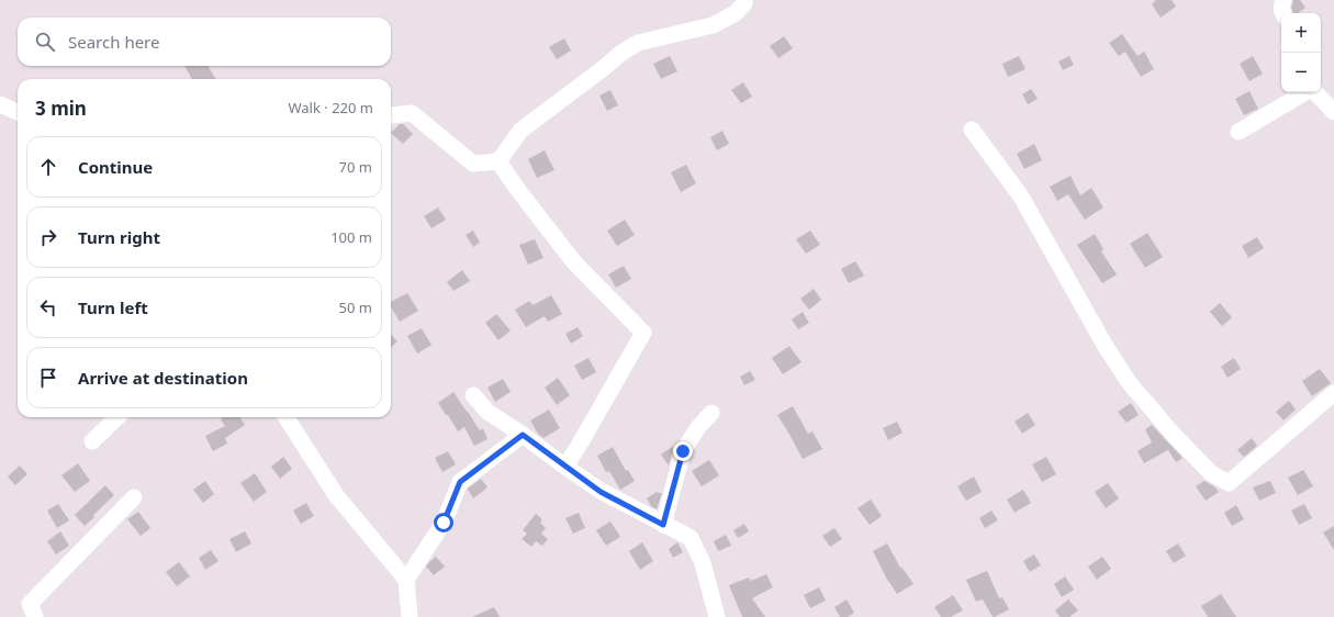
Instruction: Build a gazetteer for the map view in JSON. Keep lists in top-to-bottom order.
{
  "page": {
    "map_buttons": ["+", "−"],
    "search": "Search here",
    "heading": ["3 min", "Walk · 220 m"],
    "list": [
      ["Continue", "70 m"],
      ["Turn right", "100 m"],
      ["Turn left", "50 m"],
      "Arrive at destination"
    ]
  }
}
